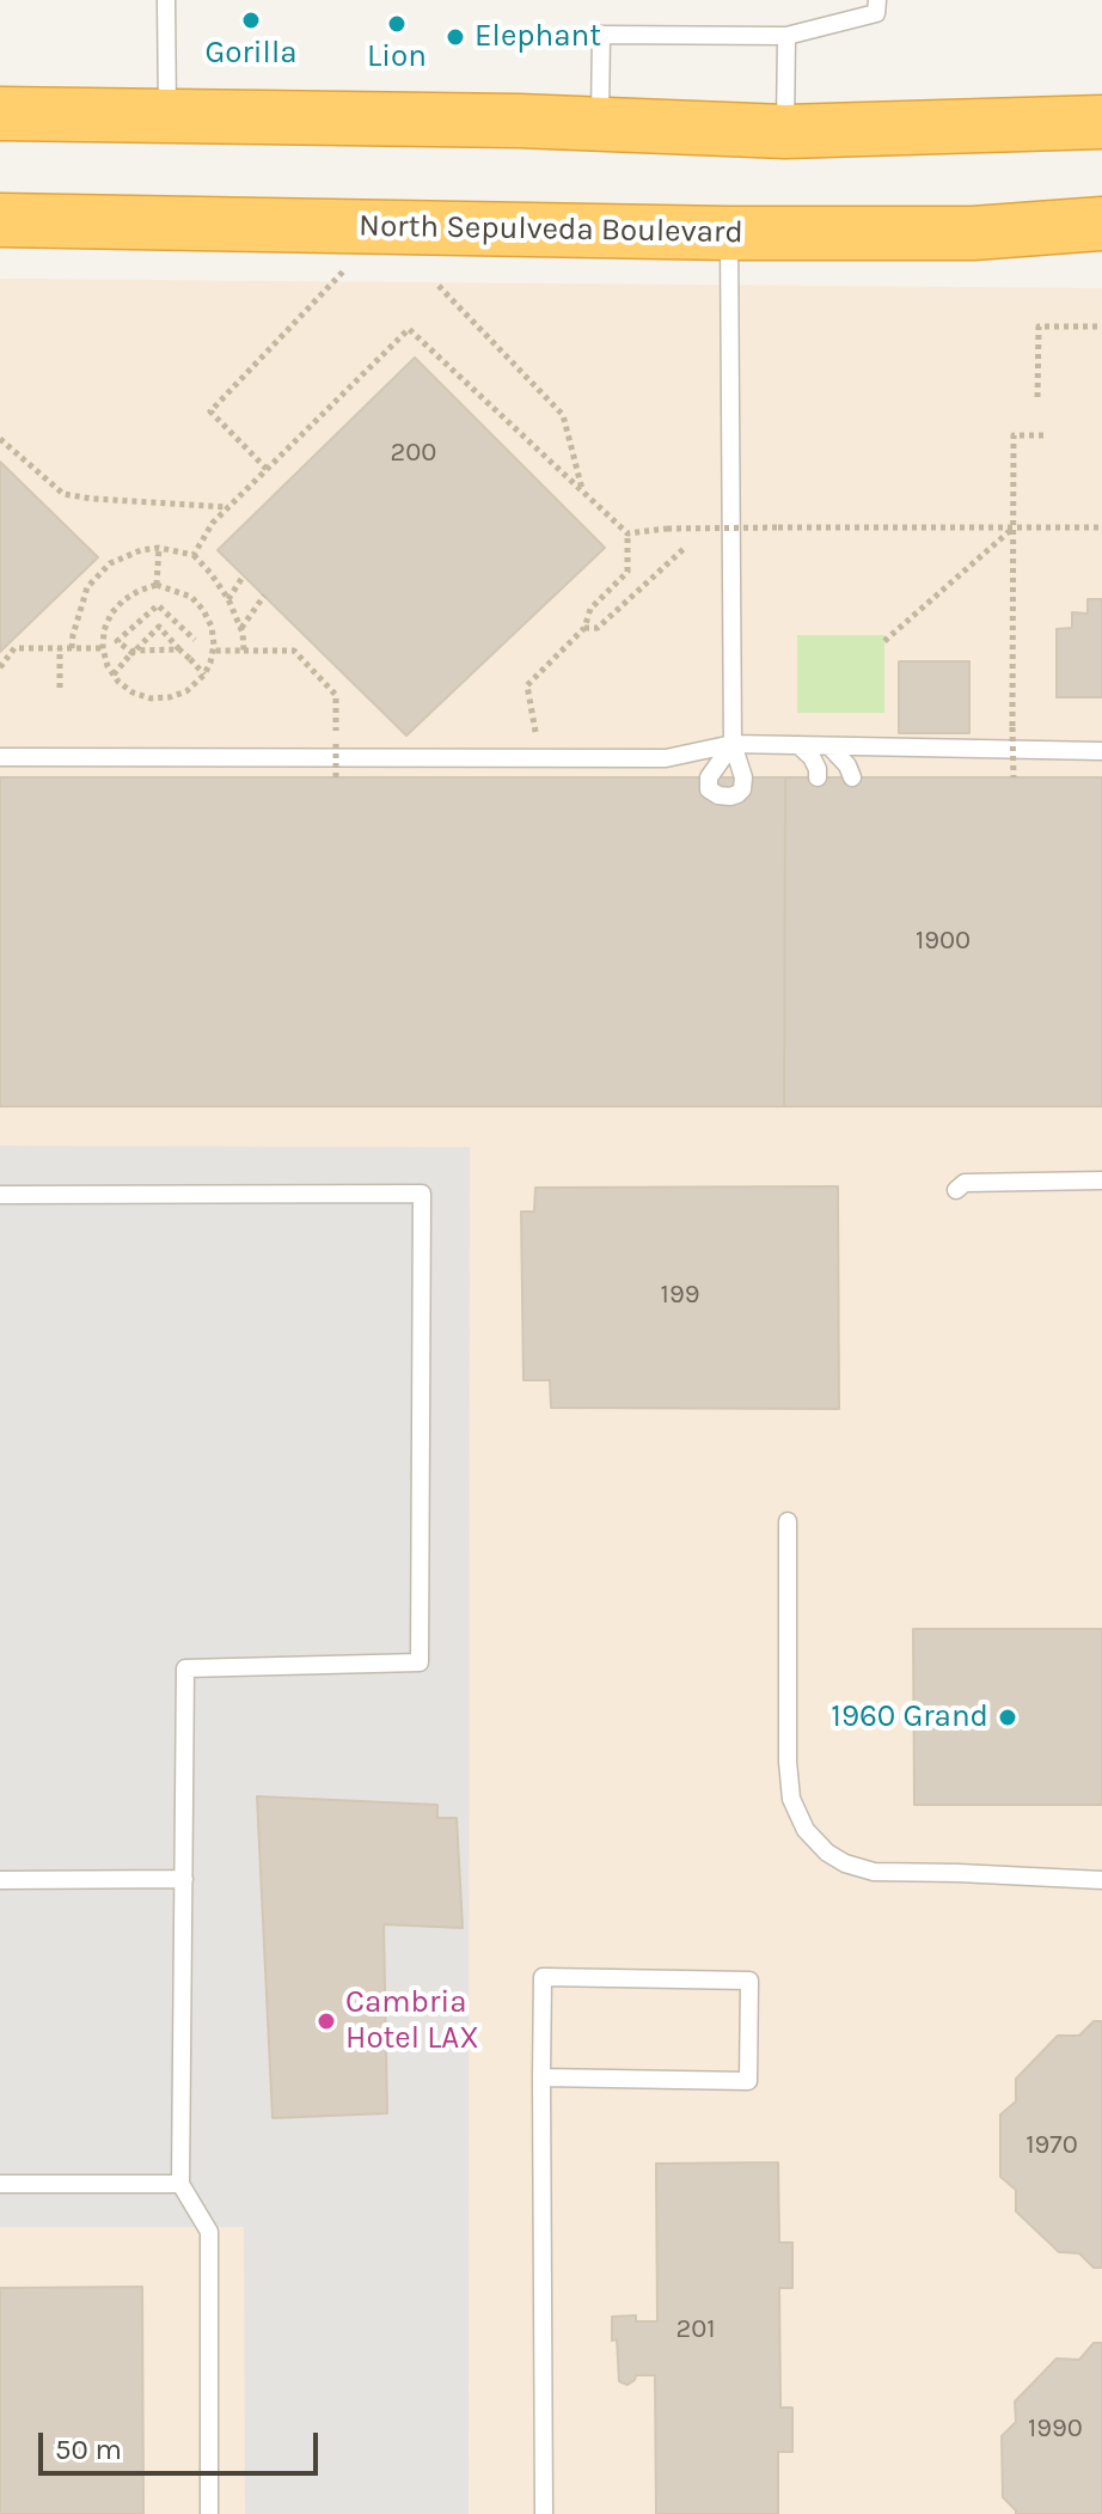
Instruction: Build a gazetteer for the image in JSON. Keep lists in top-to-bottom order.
{
  "streets": {
    "highway": ["North Sepulveda Boulevard"]
  },
  "places": [
    "Gorilla",
    "Lion",
    "Elephant",
    "1960 Grand",
    "Cambria Hotel LAX"
  ],
  "house_numbers": [
    "200",
    "1900",
    "199",
    "1970",
    "201",
    "1990"
  ],
  "scale_bar": "50 m"
}
